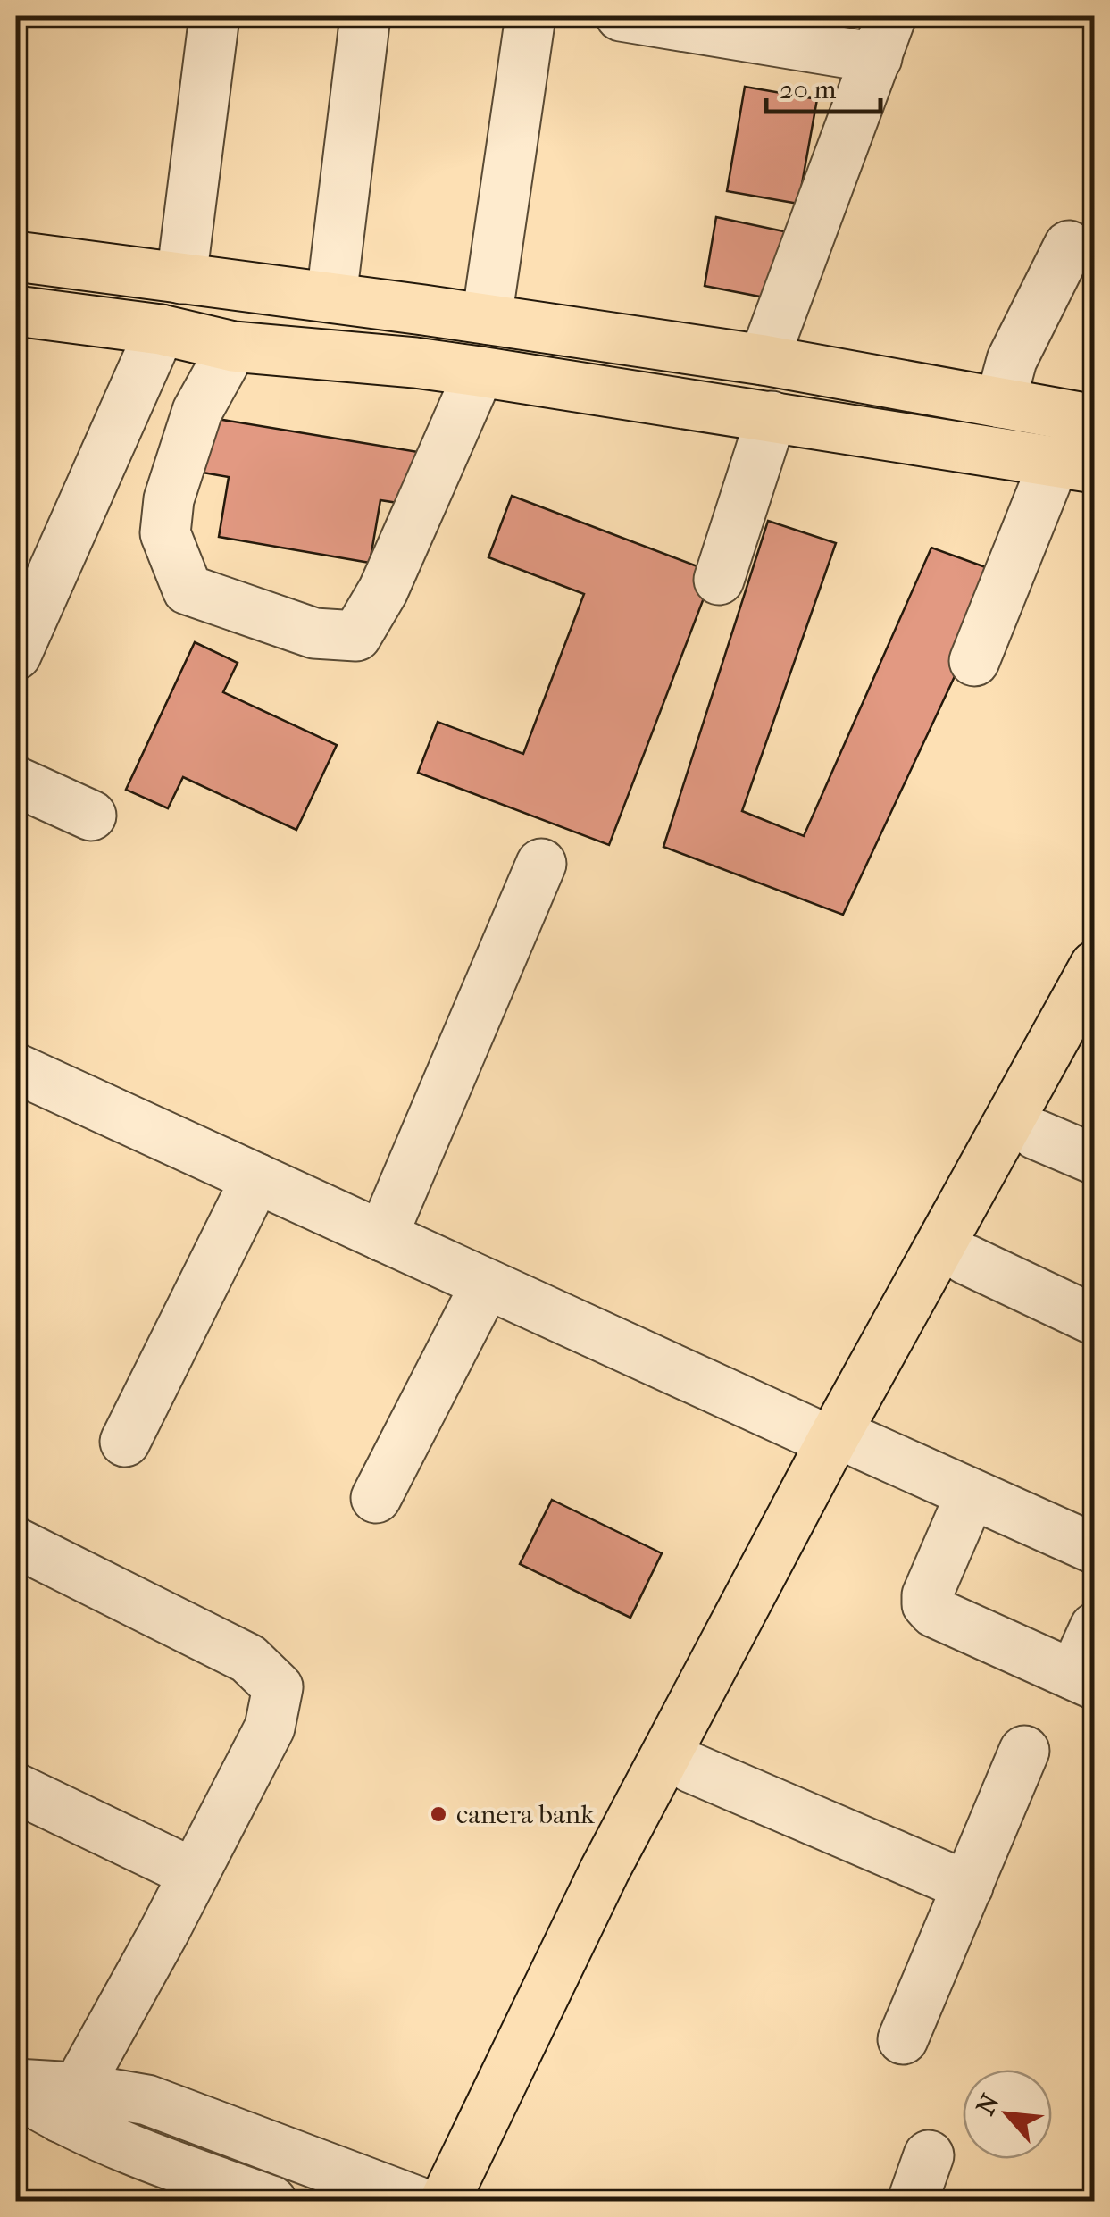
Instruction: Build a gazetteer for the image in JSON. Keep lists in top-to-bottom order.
{
  "places": ["canera bank"],
  "scale_bar": "20 m",
  "north": "top left"
}
